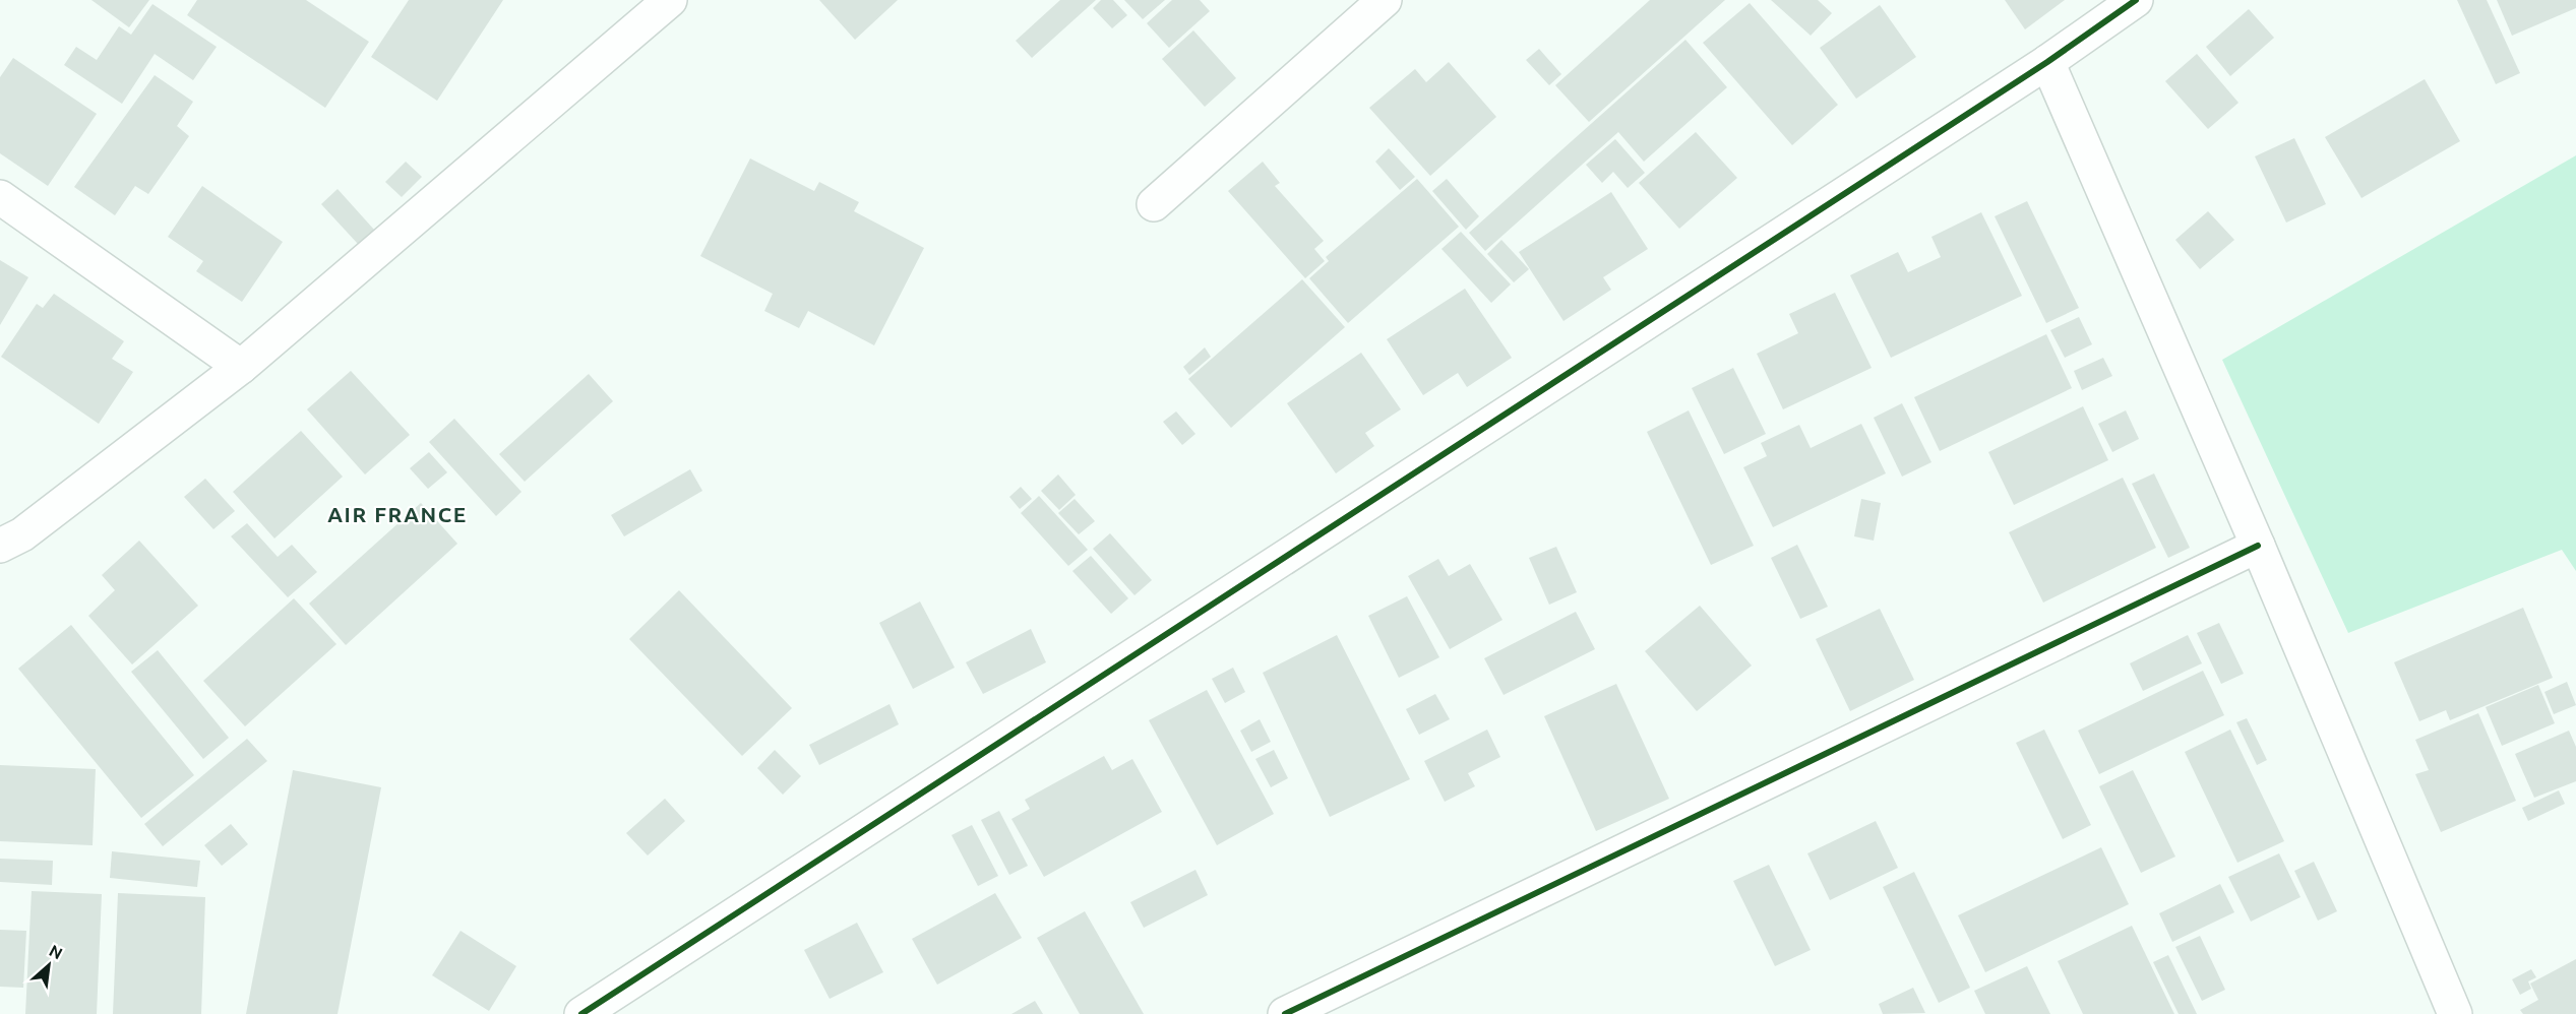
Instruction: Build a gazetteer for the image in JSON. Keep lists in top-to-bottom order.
{
  "districts": ["AIR FRANCE"],
  "north": "top right"
}
